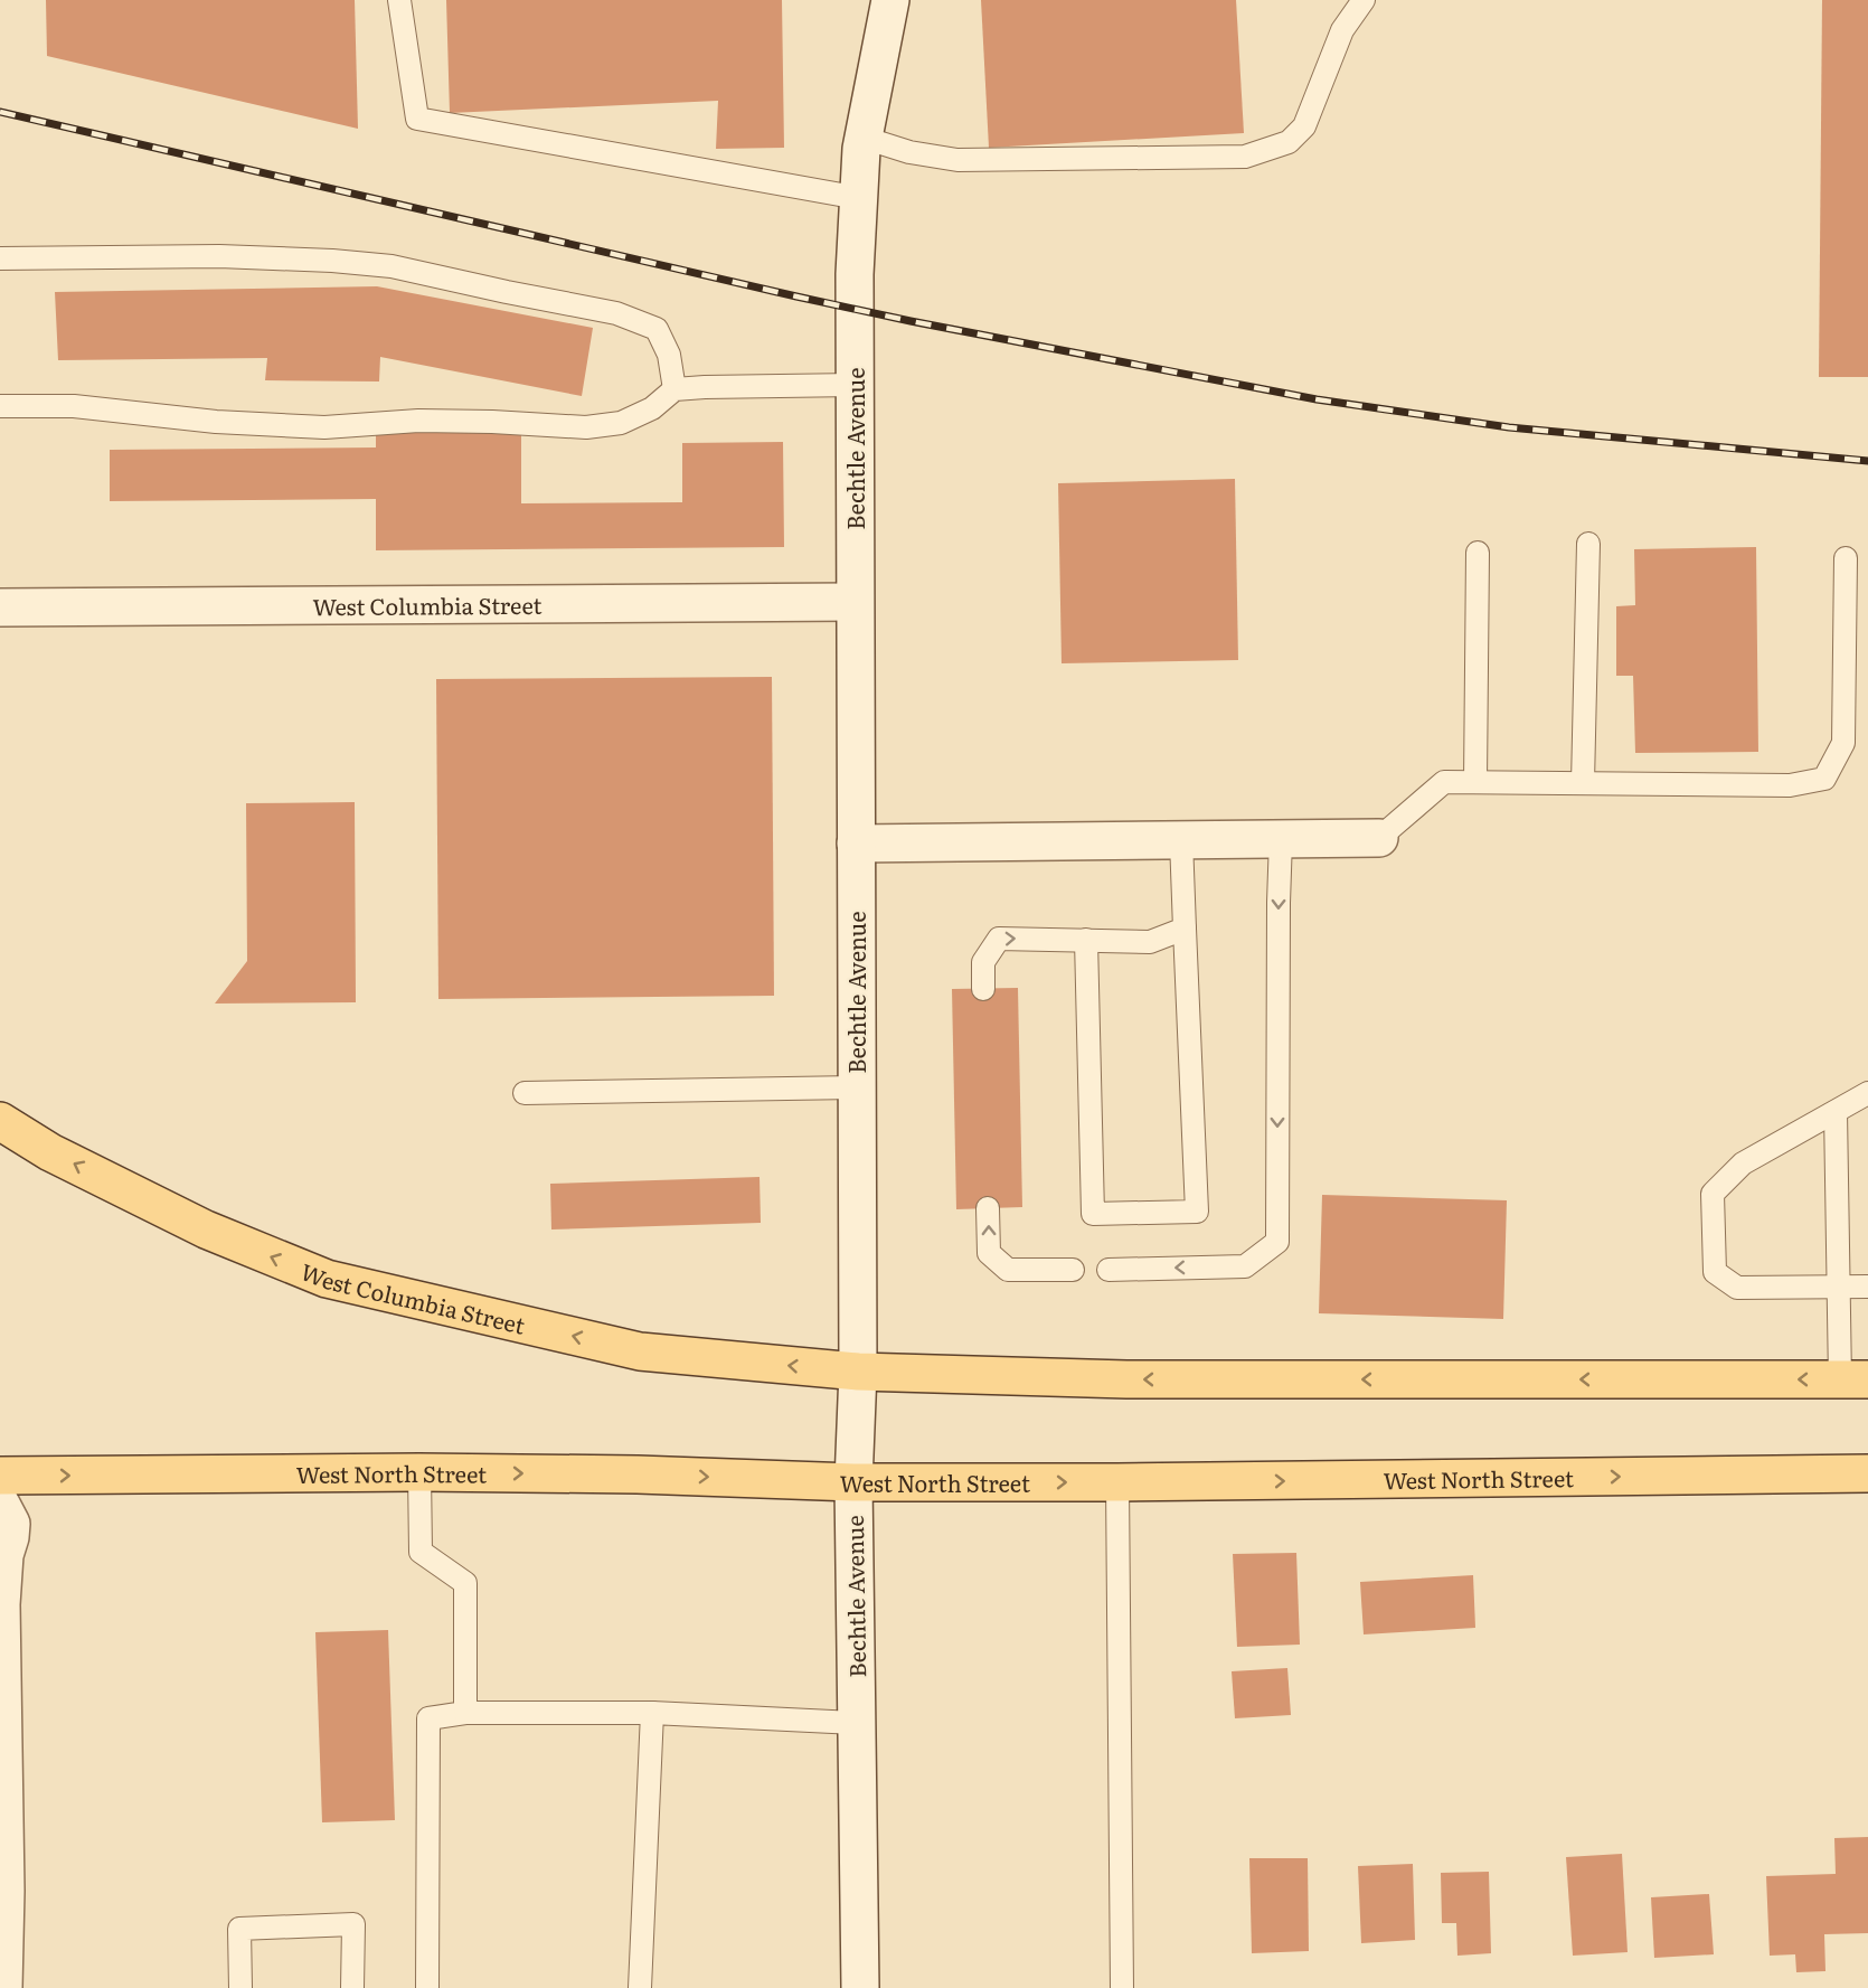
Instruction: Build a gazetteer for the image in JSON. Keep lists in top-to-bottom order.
{
  "streets": {
    "main road": ["Bechtle Avenue", "West Columbia Street", "West North Street"]
  },
  "crossings": [
    ["Bechtle Avenue", "West Columbia Street"],
    ["Bechtle Avenue", "West North Street"]
  ],
  "one_way": ["West Columbia Street"]
}
